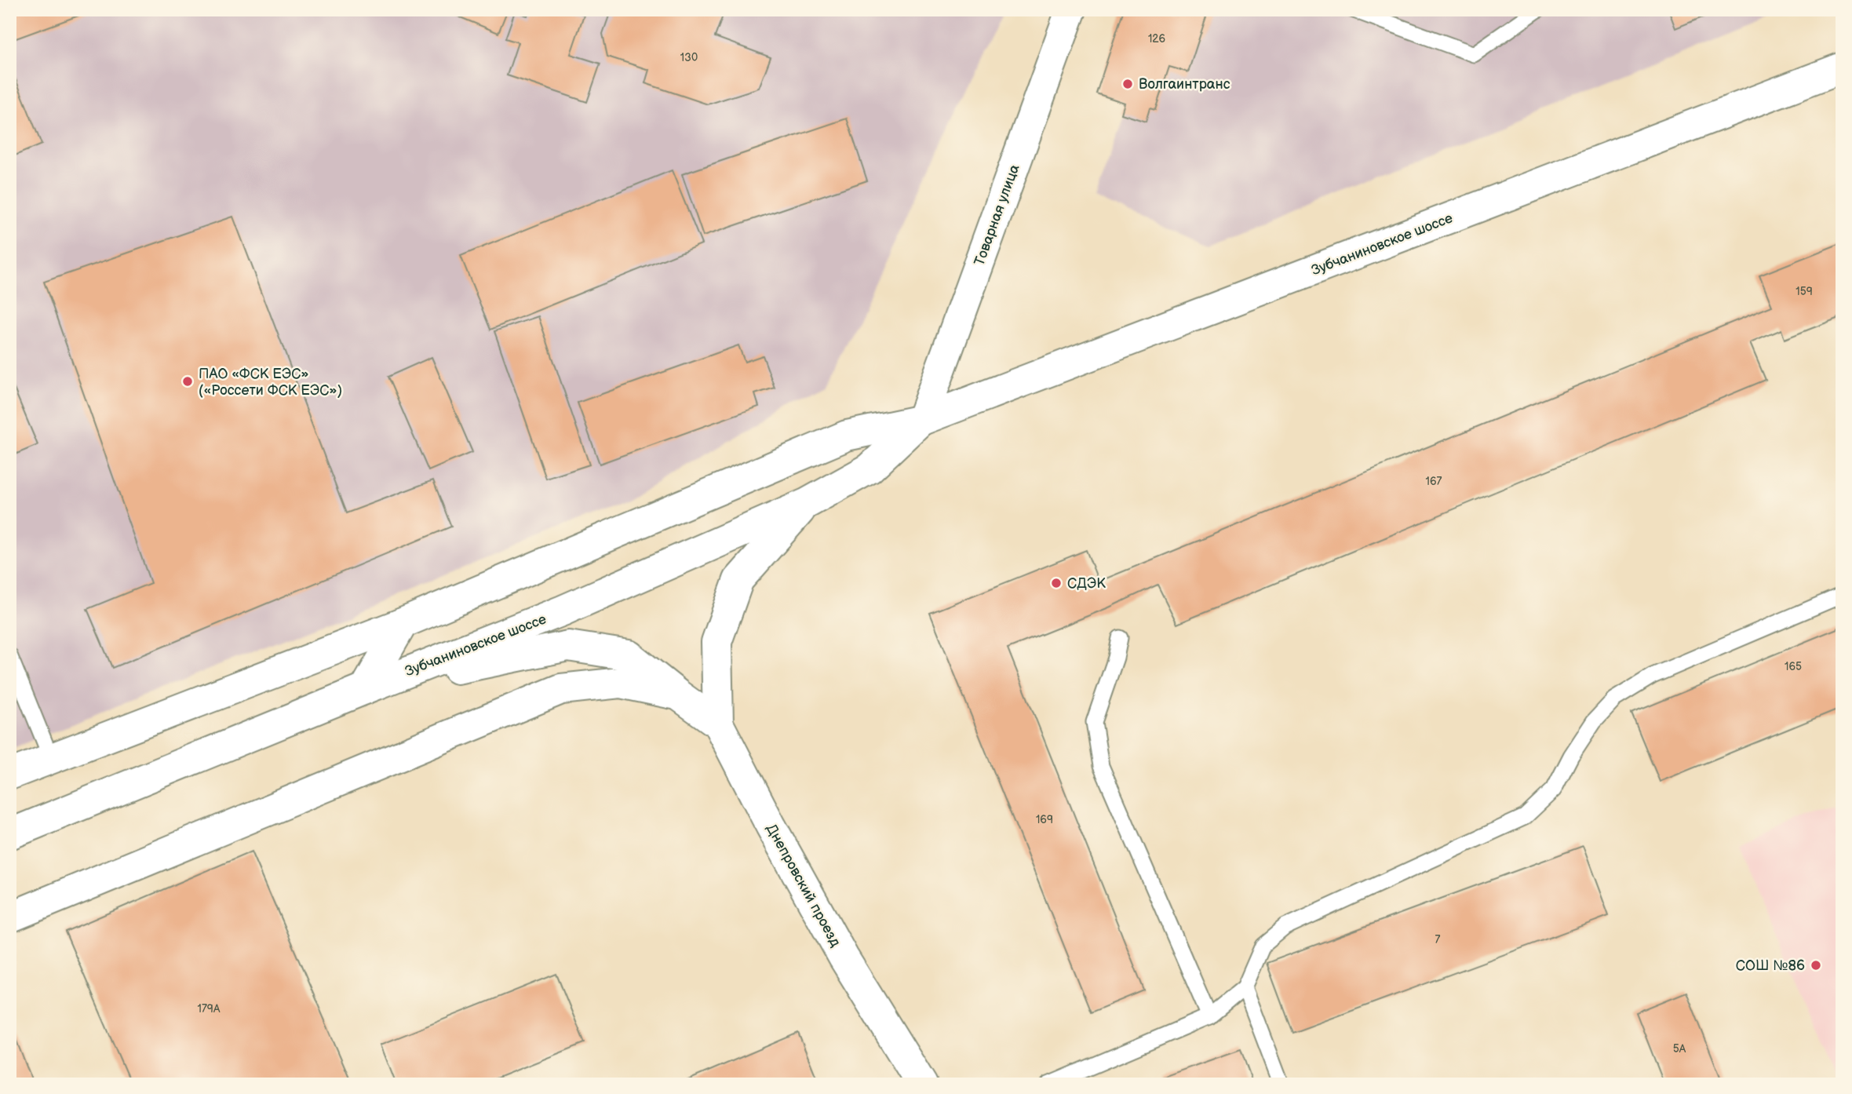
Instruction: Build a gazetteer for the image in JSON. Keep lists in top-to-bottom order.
{
  "streets": {
    "main road": ["Товарная улица", "Зубчаниновское шоссе", "Днепровский проезд"]
  },
  "crossings": [
    ["Товарная улица", "Зубчаниновское шоссе"],
    ["Зубчаниновское шоссе", "Днепровский проезд"]
  ],
  "places": [
    "Волгаинтранс",
    "ПАО «ФСК ЕЭС» («Россети ФСК ЕЭС»)",
    "СДЭК",
    "СОШ №86"
  ],
  "house_numbers": [
    "126",
    "130",
    "159",
    "167",
    "165",
    "169",
    "7",
    "179А",
    "5А"
  ]
}
